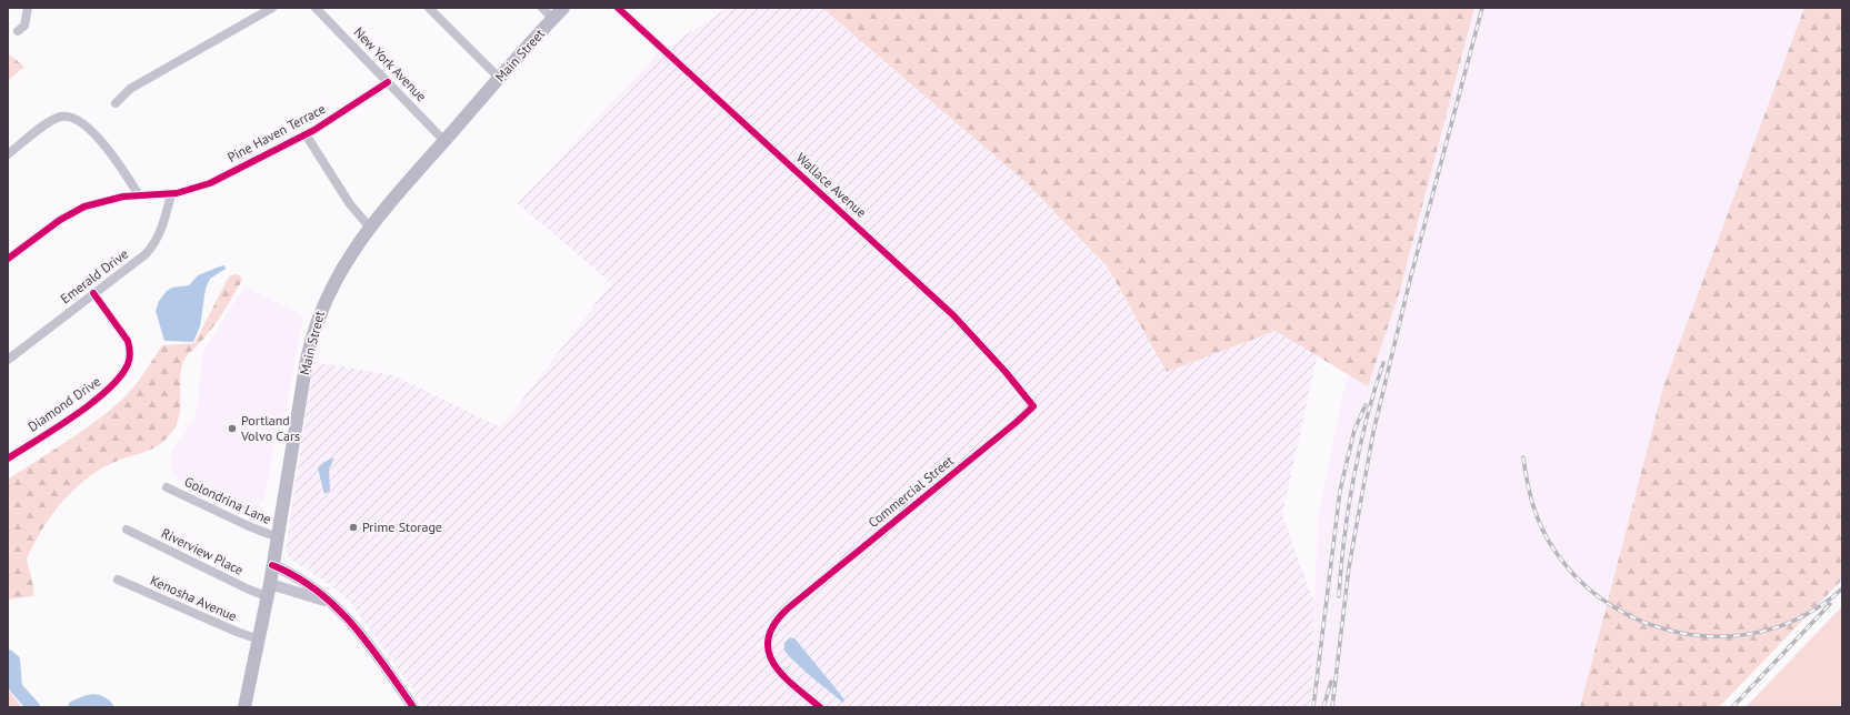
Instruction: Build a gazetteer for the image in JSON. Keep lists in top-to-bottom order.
{
  "streets": {
    "main road": ["Main Street"],
    "street": [
      "New York Avenue",
      "Pine Haven Terrace",
      "Wallace Avenue",
      "Emerald Drive",
      "Diamond Drive",
      "Commercial Street",
      "Golondrina Lane",
      "Riverview Place",
      "Kenosha Avenue"
    ]
  },
  "crossings": [
    ["Main Street", "New York Avenue"],
    ["Main Street", "Golondrina Lane"],
    ["Main Street", "Riverview Place"],
    ["Main Street", "Kenosha Avenue"],
    ["New York Avenue", "Pine Haven Terrace"],
    ["Pine Haven Terrace", "Emerald Drive"],
    ["Wallace Avenue", "Commercial Street"],
    ["Emerald Drive", "Diamond Drive"]
  ],
  "places": ["Portland Volvo Cars", "Prime Storage"]
}
